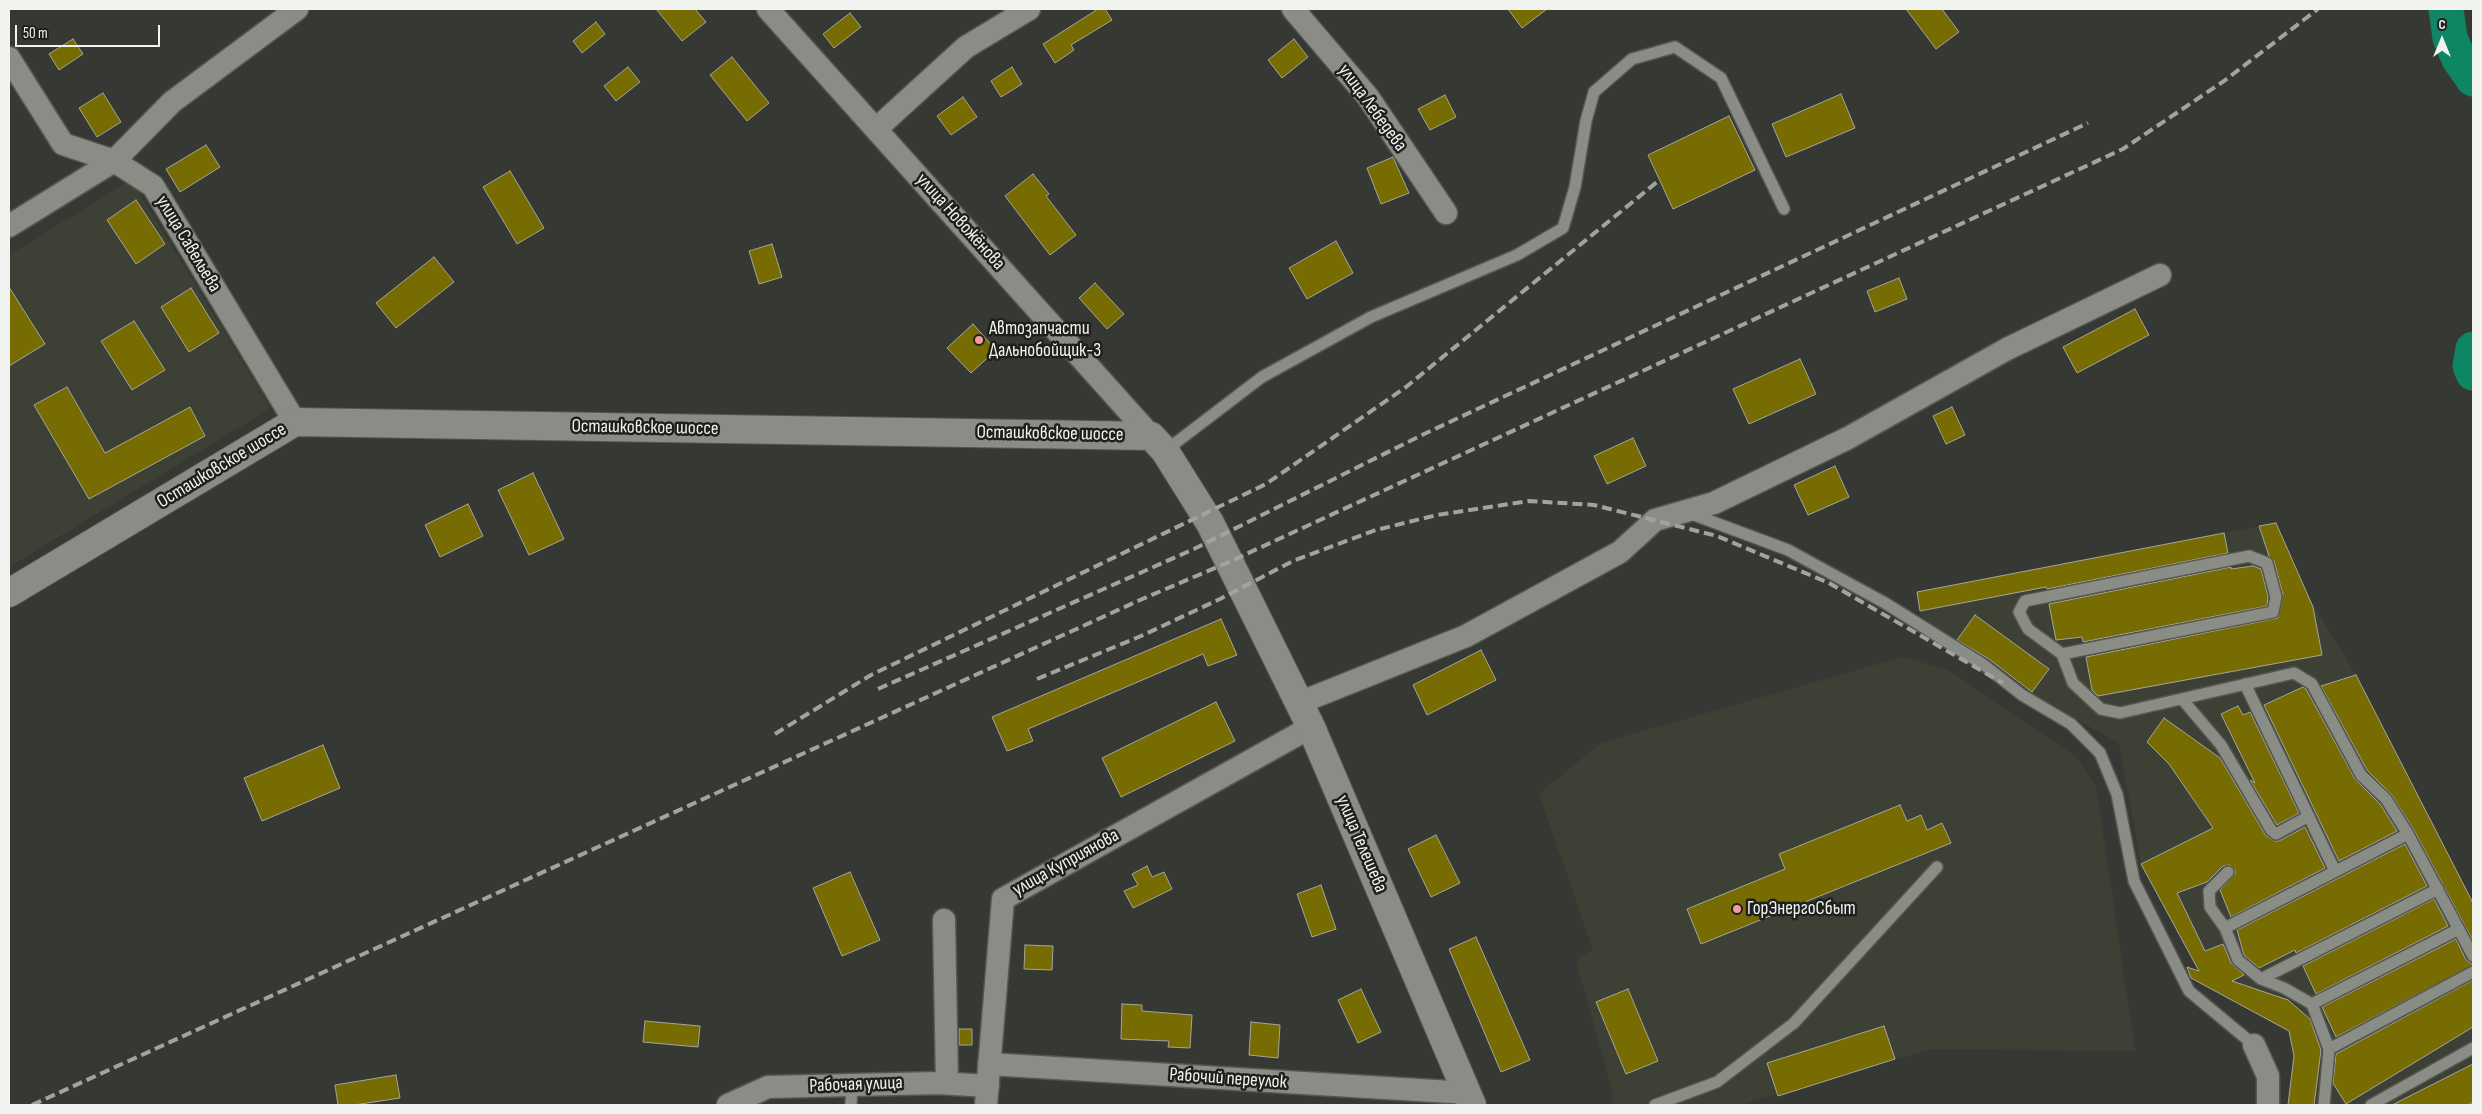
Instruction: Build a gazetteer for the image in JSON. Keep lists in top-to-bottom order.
{
  "streets": {
    "street": [
      "улица Лебедева",
      "улица Новожёнова",
      "улица Савельева",
      "Осташковское шоссе",
      "улица Телешева",
      "улица Куприянова",
      "Рабочий переулок",
      "Рабочая улица"
    ]
  },
  "crossings": [
    ["улица Новожёнова", "Осташковское шоссе"],
    ["улица Новожёнова", "улица Телешева"],
    ["улица Савельева", "Осташковское шоссе"],
    ["Осташковское шоссе", "улица Телешева"],
    ["улица Телешева", "улица Куприянова"],
    ["улица Телешева", "Рабочий переулок"],
    ["улица Куприянова", "Рабочий переулок"],
    ["улица Куприянова", "Рабочая улица"],
    ["Рабочий переулок", "Рабочая улица"]
  ],
  "places": ["Автозапчасти Дальнобойщик-3", "ГорЭнергоСбыт"],
  "scale_bar": "50 m",
  "north": "top"
}
